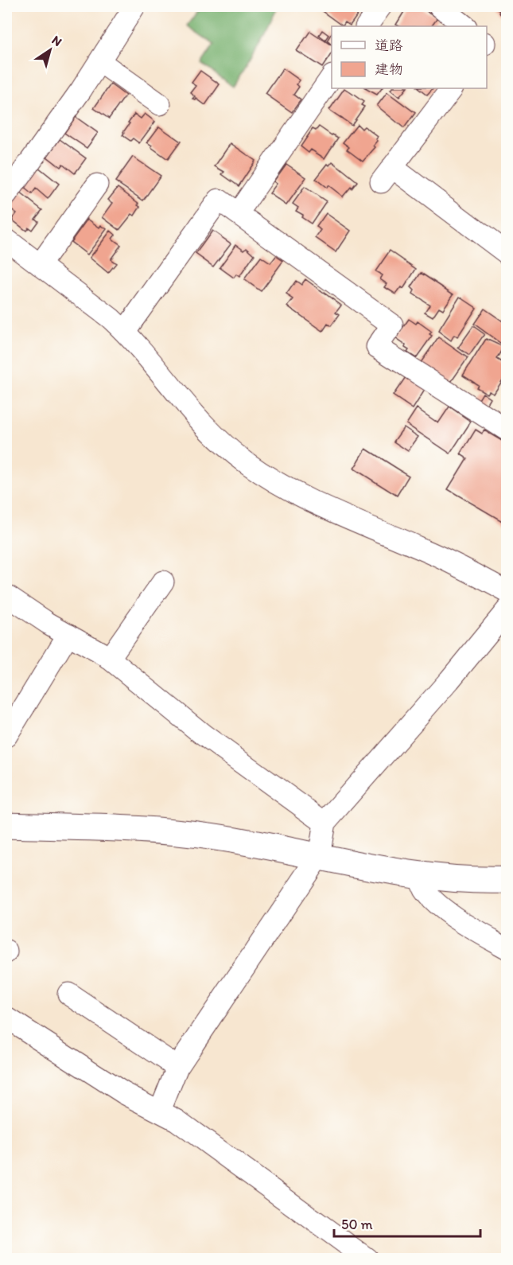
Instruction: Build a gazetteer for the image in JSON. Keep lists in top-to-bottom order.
{
  "legend": ["道路", "建物"],
  "scale_bar": "50 m",
  "north": "top right"
}
